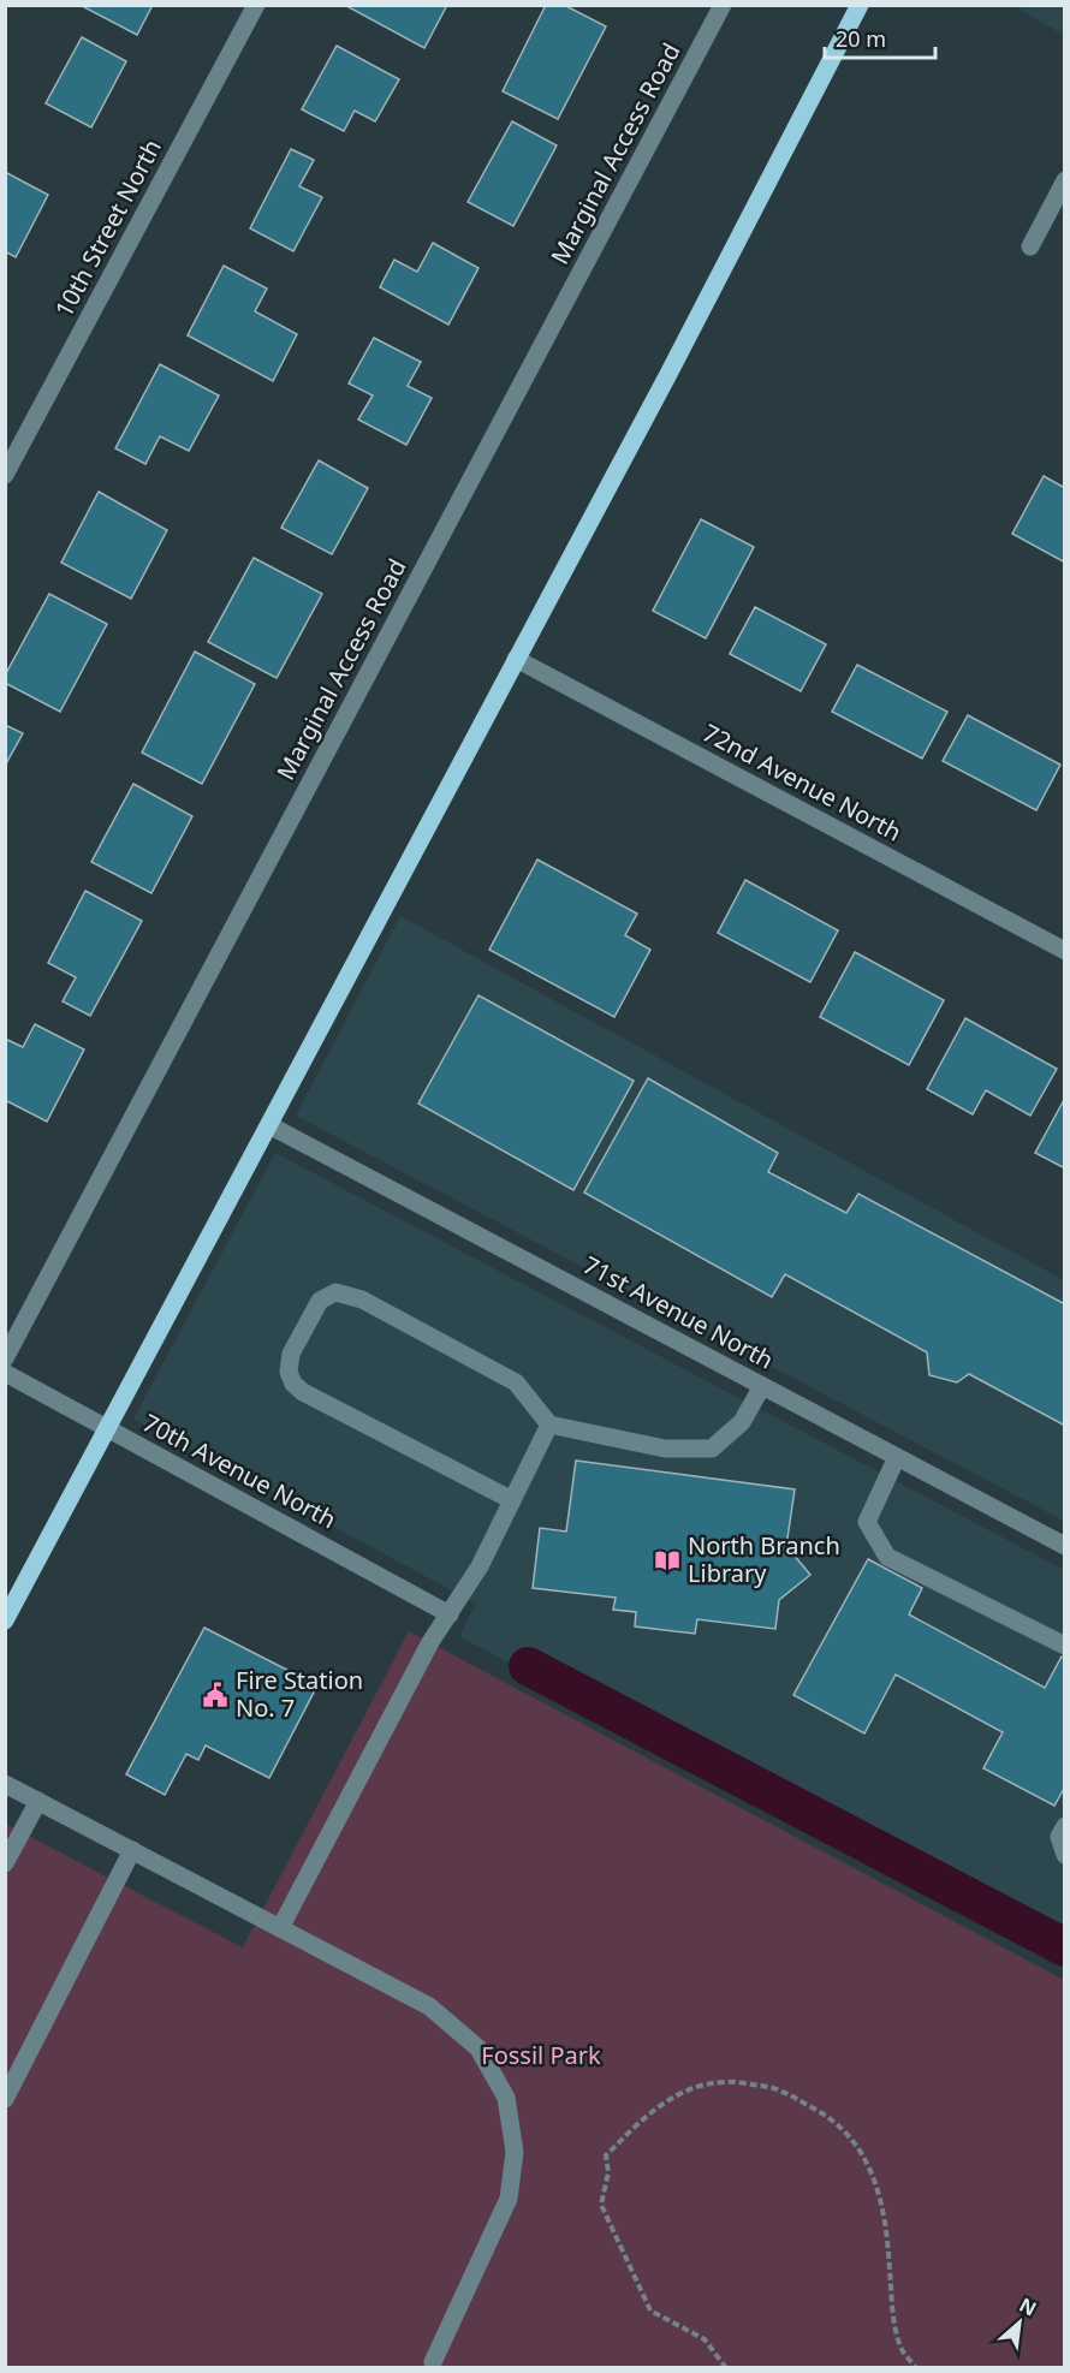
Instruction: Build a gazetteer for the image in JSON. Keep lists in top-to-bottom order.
{
  "streets": {
    "street": [
      "Marginal Access Road",
      "10th Street North",
      "72nd Avenue North",
      "71st Avenue North",
      "70th Avenue North"
    ]
  },
  "parks": ["Fossil Park"],
  "places": {
    "library": ["North Branch Library"],
    "public building": ["Fire Station No. 7"]
  },
  "scale_bar": "20 m",
  "north": "top right"
}
